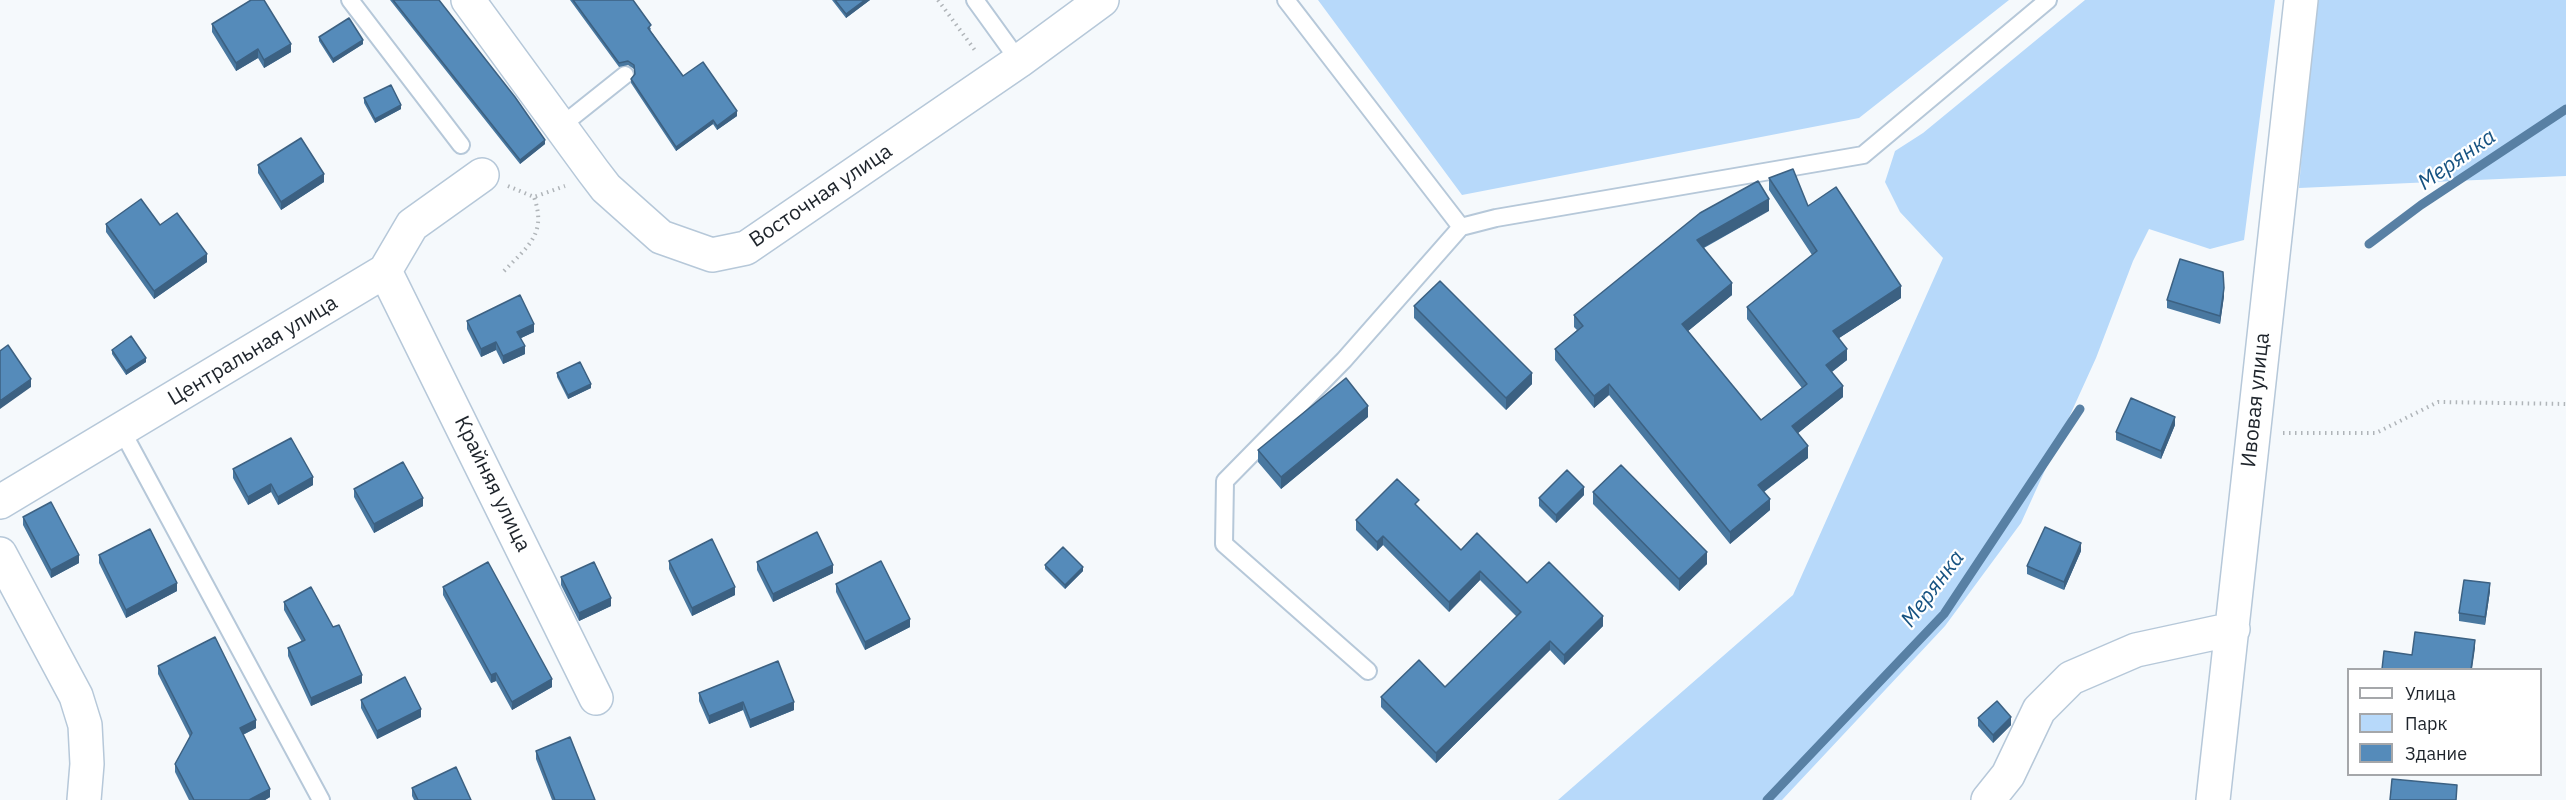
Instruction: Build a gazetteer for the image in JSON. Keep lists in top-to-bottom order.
{
  "streets": {
    "street": [
      "Восточная улица",
      "Центральная улица",
      "Ивовая улица",
      "Крайняя улица"
    ]
  },
  "crossings": [
    ["Центральная улица", "Крайняя улица"]
  ],
  "water": ["Мерянка"],
  "legend": ["Улица", "Парк", "Здание"]
}
